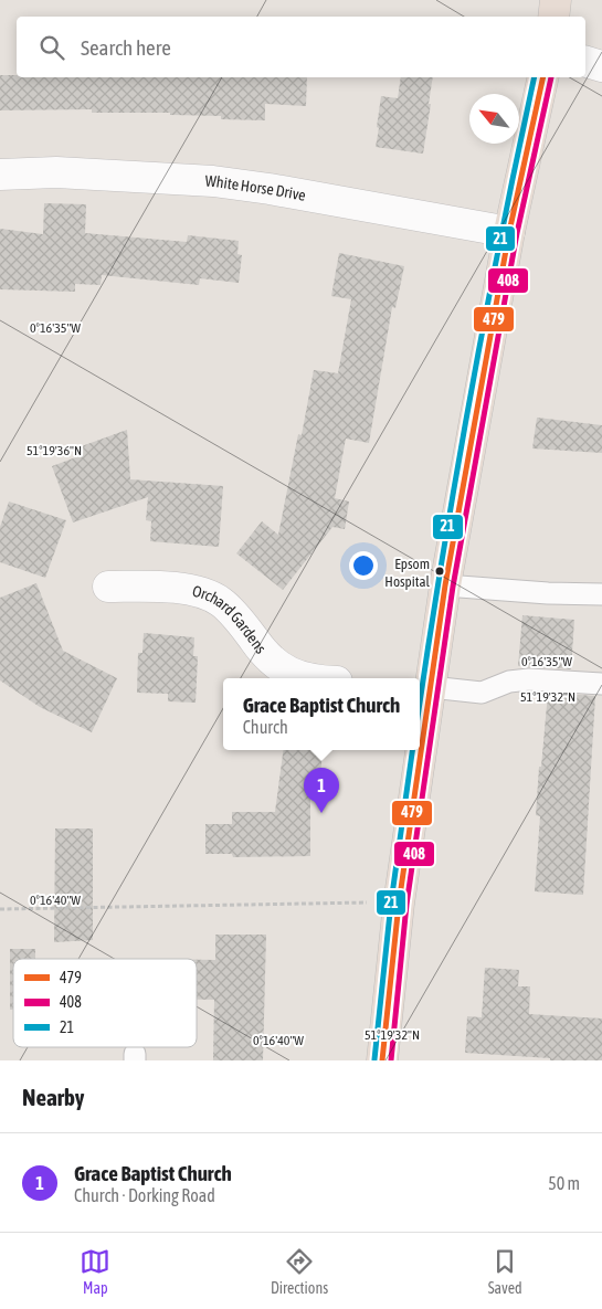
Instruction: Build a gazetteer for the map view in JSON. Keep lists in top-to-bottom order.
{
  "streets": {
    "street": ["White Horse Drive", "Orchard Gardens"]
  },
  "places": ["Epsom Hospital"],
  "lines": ["transit line 479", "transit line 408", "transit line 21"],
  "legend": ["479", "408", "21"],
  "north": "top left",
  "page": {
    "search": "Search here",
    "popup": ["Grace Baptist Church", "Church"],
    "pins": "1",
    "heading": "Nearby",
    "list": [
      {
        "mark": "1",
        "name": "Grace Baptist Church",
        "note": "Church · Dorking Road",
        "value": "50 m"
      }
    ],
    "nav": ["Map", "Directions", "Saved"]
  },
  "coordinates": [
    "0°16'35\"W",
    "51°19'36\"N",
    "51°19'32\"N",
    "0°16'40\"W"
  ]
}
